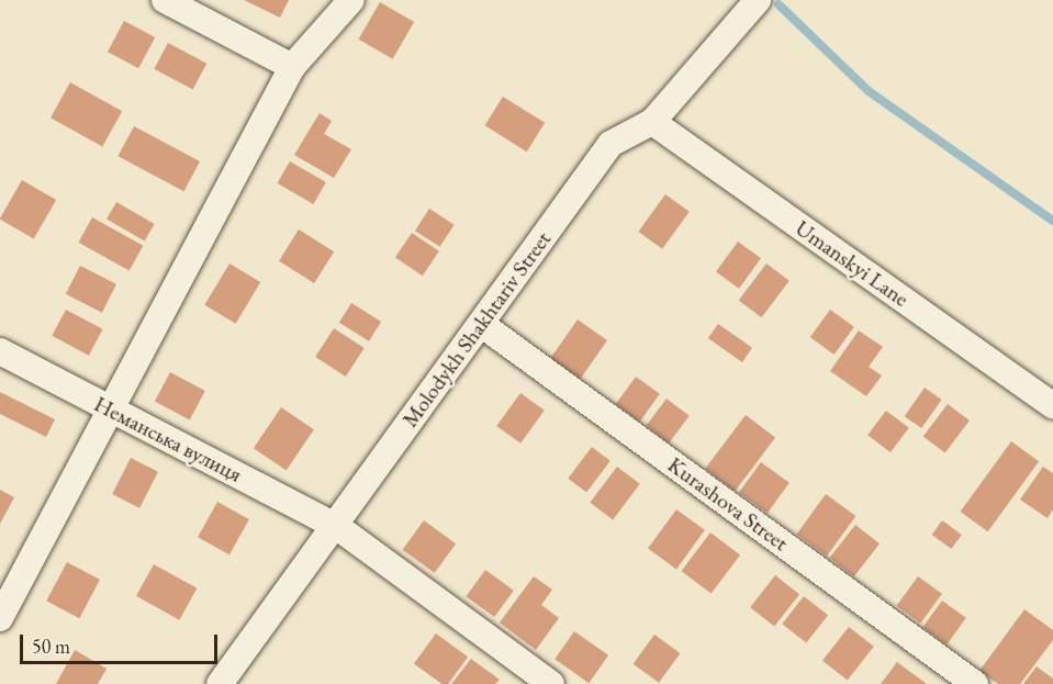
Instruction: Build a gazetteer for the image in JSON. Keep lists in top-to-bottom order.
{
  "streets": {
    "street": [
      "Umanskyi Lane",
      "Molodykh Shakhtariv Street",
      "Неманська вулиця",
      "Kurashova Street"
    ]
  },
  "crossings": [
    ["Umanskyi Lane", "Molodykh Shakhtariv Street"],
    ["Molodykh Shakhtariv Street", "Неманська вулиця"],
    ["Molodykh Shakhtariv Street", "Kurashova Street"]
  ],
  "scale_bar": "50 m"
}
